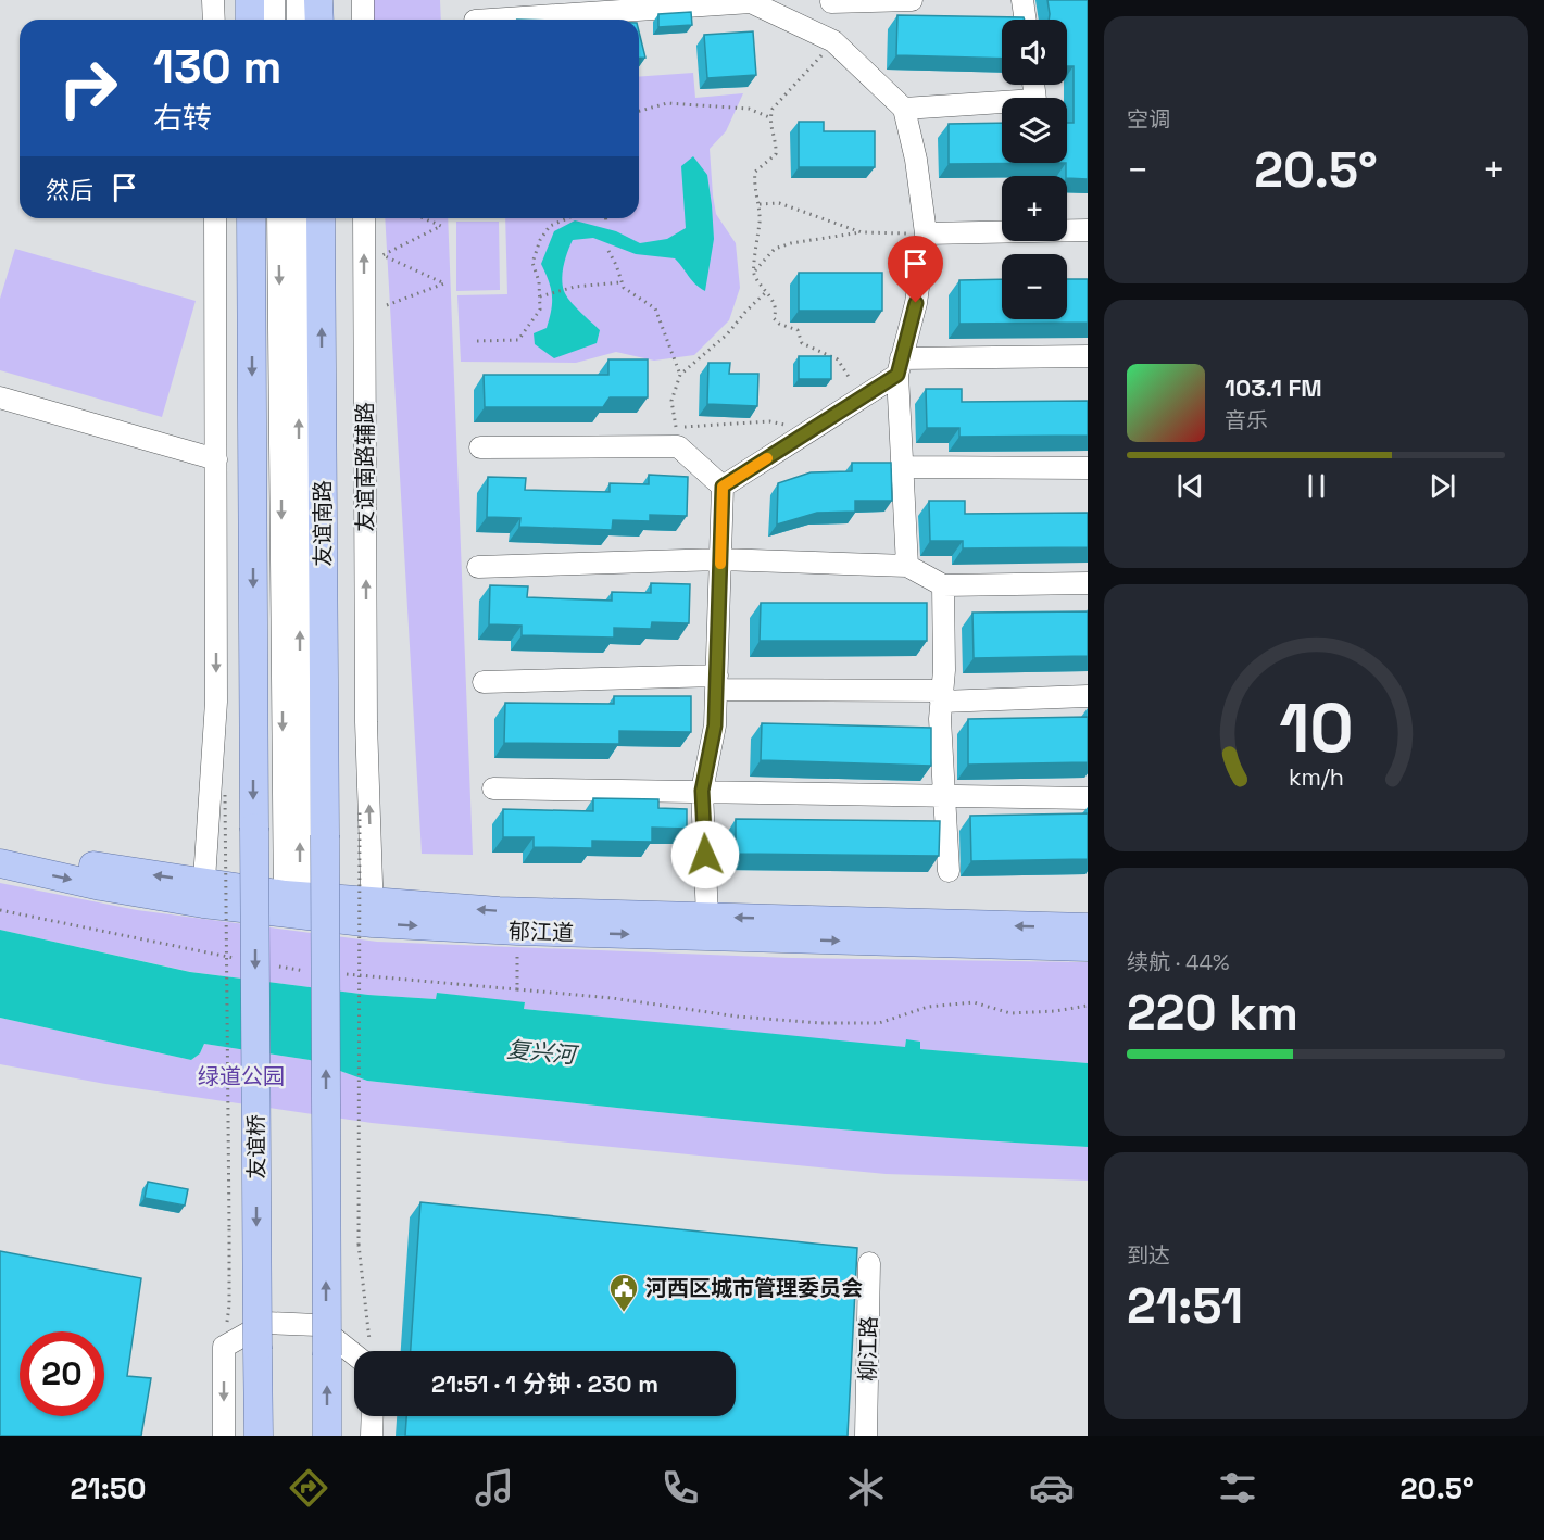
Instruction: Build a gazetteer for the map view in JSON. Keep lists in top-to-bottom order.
{
  "streets": {
    "main road": ["友谊南路", "郁江道", "友谊桥"],
    "street": ["友谊南路辅路", "柳江路"]
  },
  "crossings": [
    ["友谊南路辅路", "郁江道"]
  ],
  "one_way": ["友谊南路", "友谊桥"],
  "water": ["复兴河"],
  "parks": ["绿道公园"],
  "places": {
    "public building": ["河西区城市管理委员会"]
  },
  "page": {
    "tile": [
      "空调",
      ["续航 · 44%", "220 km"],
      ["到达", "21:51"]
    ],
    "map_buttons": ["+", "−"],
    "turn": ["130 m", "右转"],
    "heat": ["−", "20.5°", "+"],
    "then": "然后",
    "song": ["103.1 FM", "音乐"],
    "limit": "20",
    "trip": "21:51 · 1 分钟 · 230 m",
    "tabs": ["21:50", "20.5°"],
    "gauge": ["10", "km/h"]
  }
}
